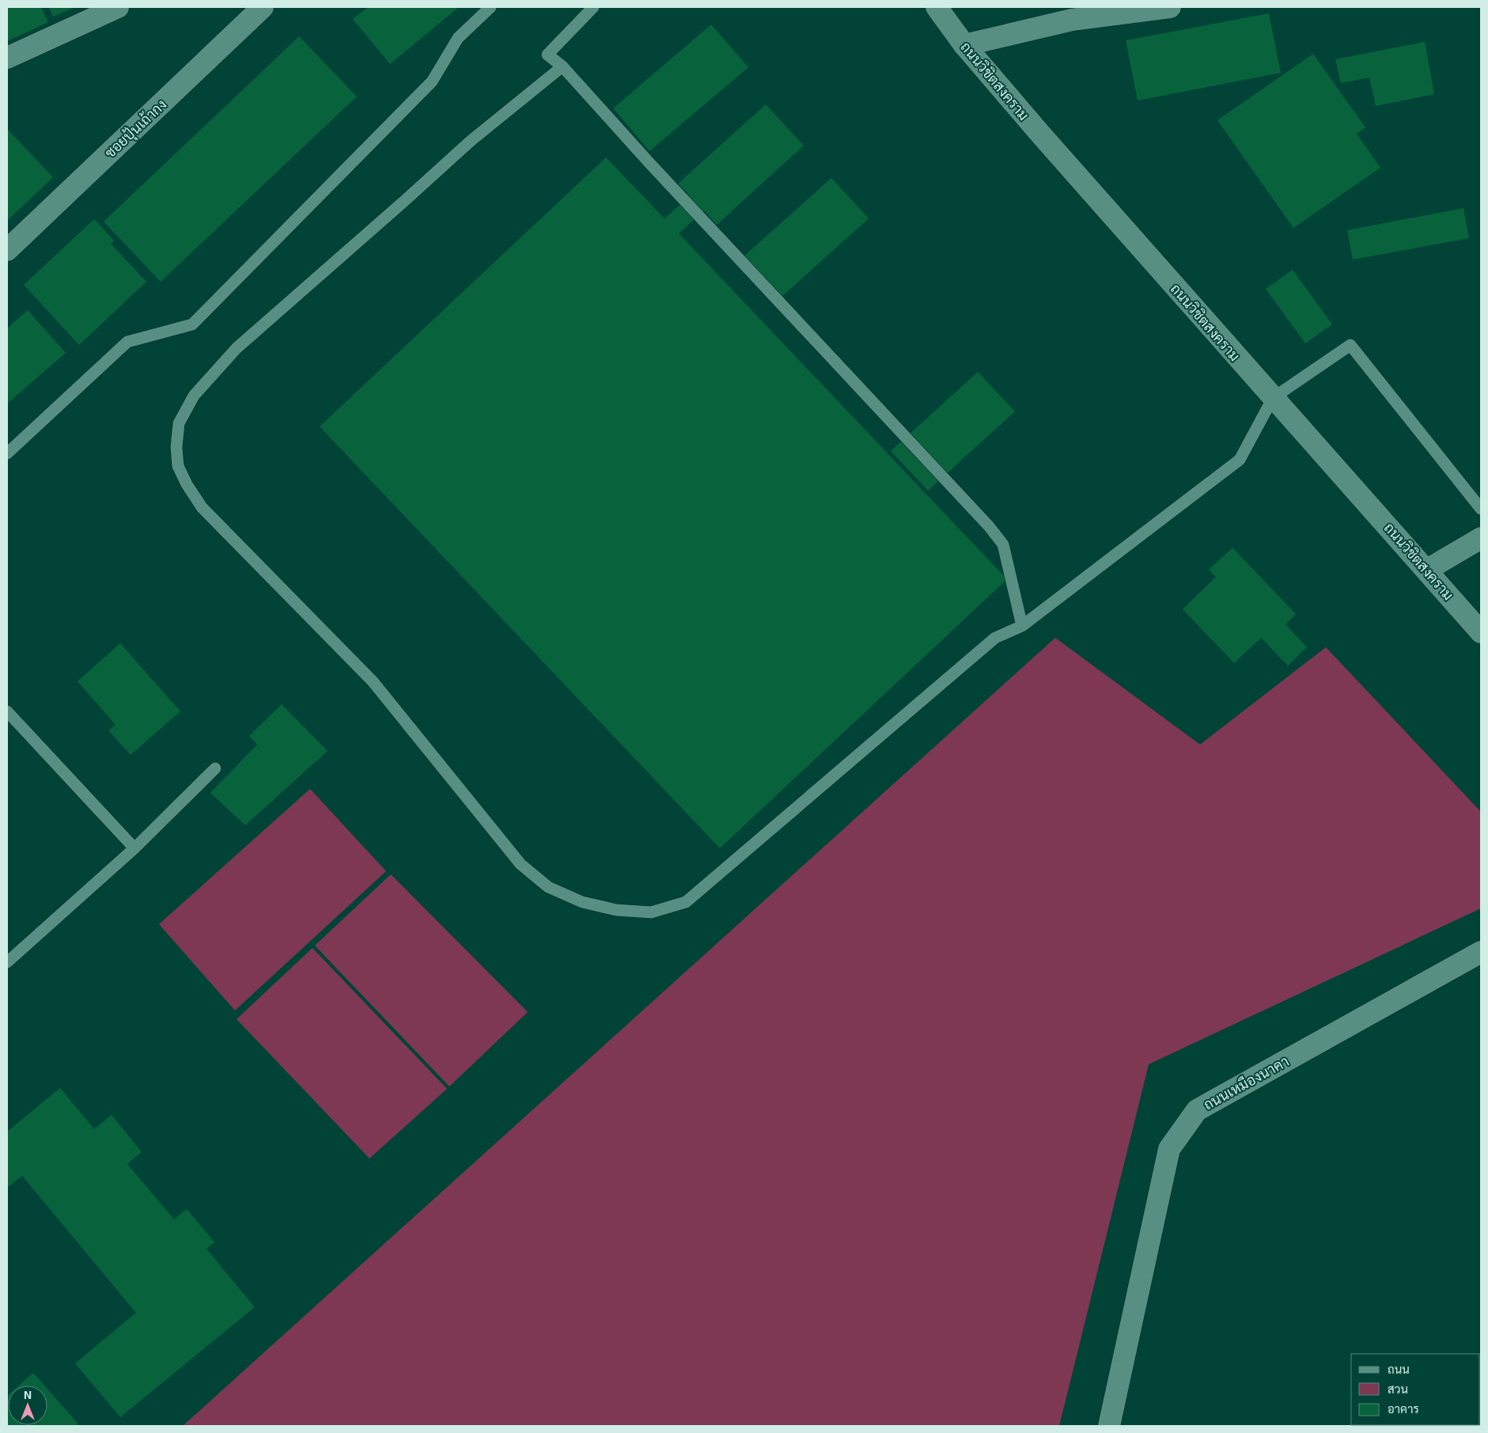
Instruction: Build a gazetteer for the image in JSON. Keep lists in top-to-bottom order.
{
  "streets": {
    "street": ["ถนนวิชิตสงคราม", "ซอยปุ้นเถ้ากง", "ถนนเหมืองนาคา"]
  },
  "legend": ["ถนน", "สวน", "อาคาร"],
  "north": "top"
}
